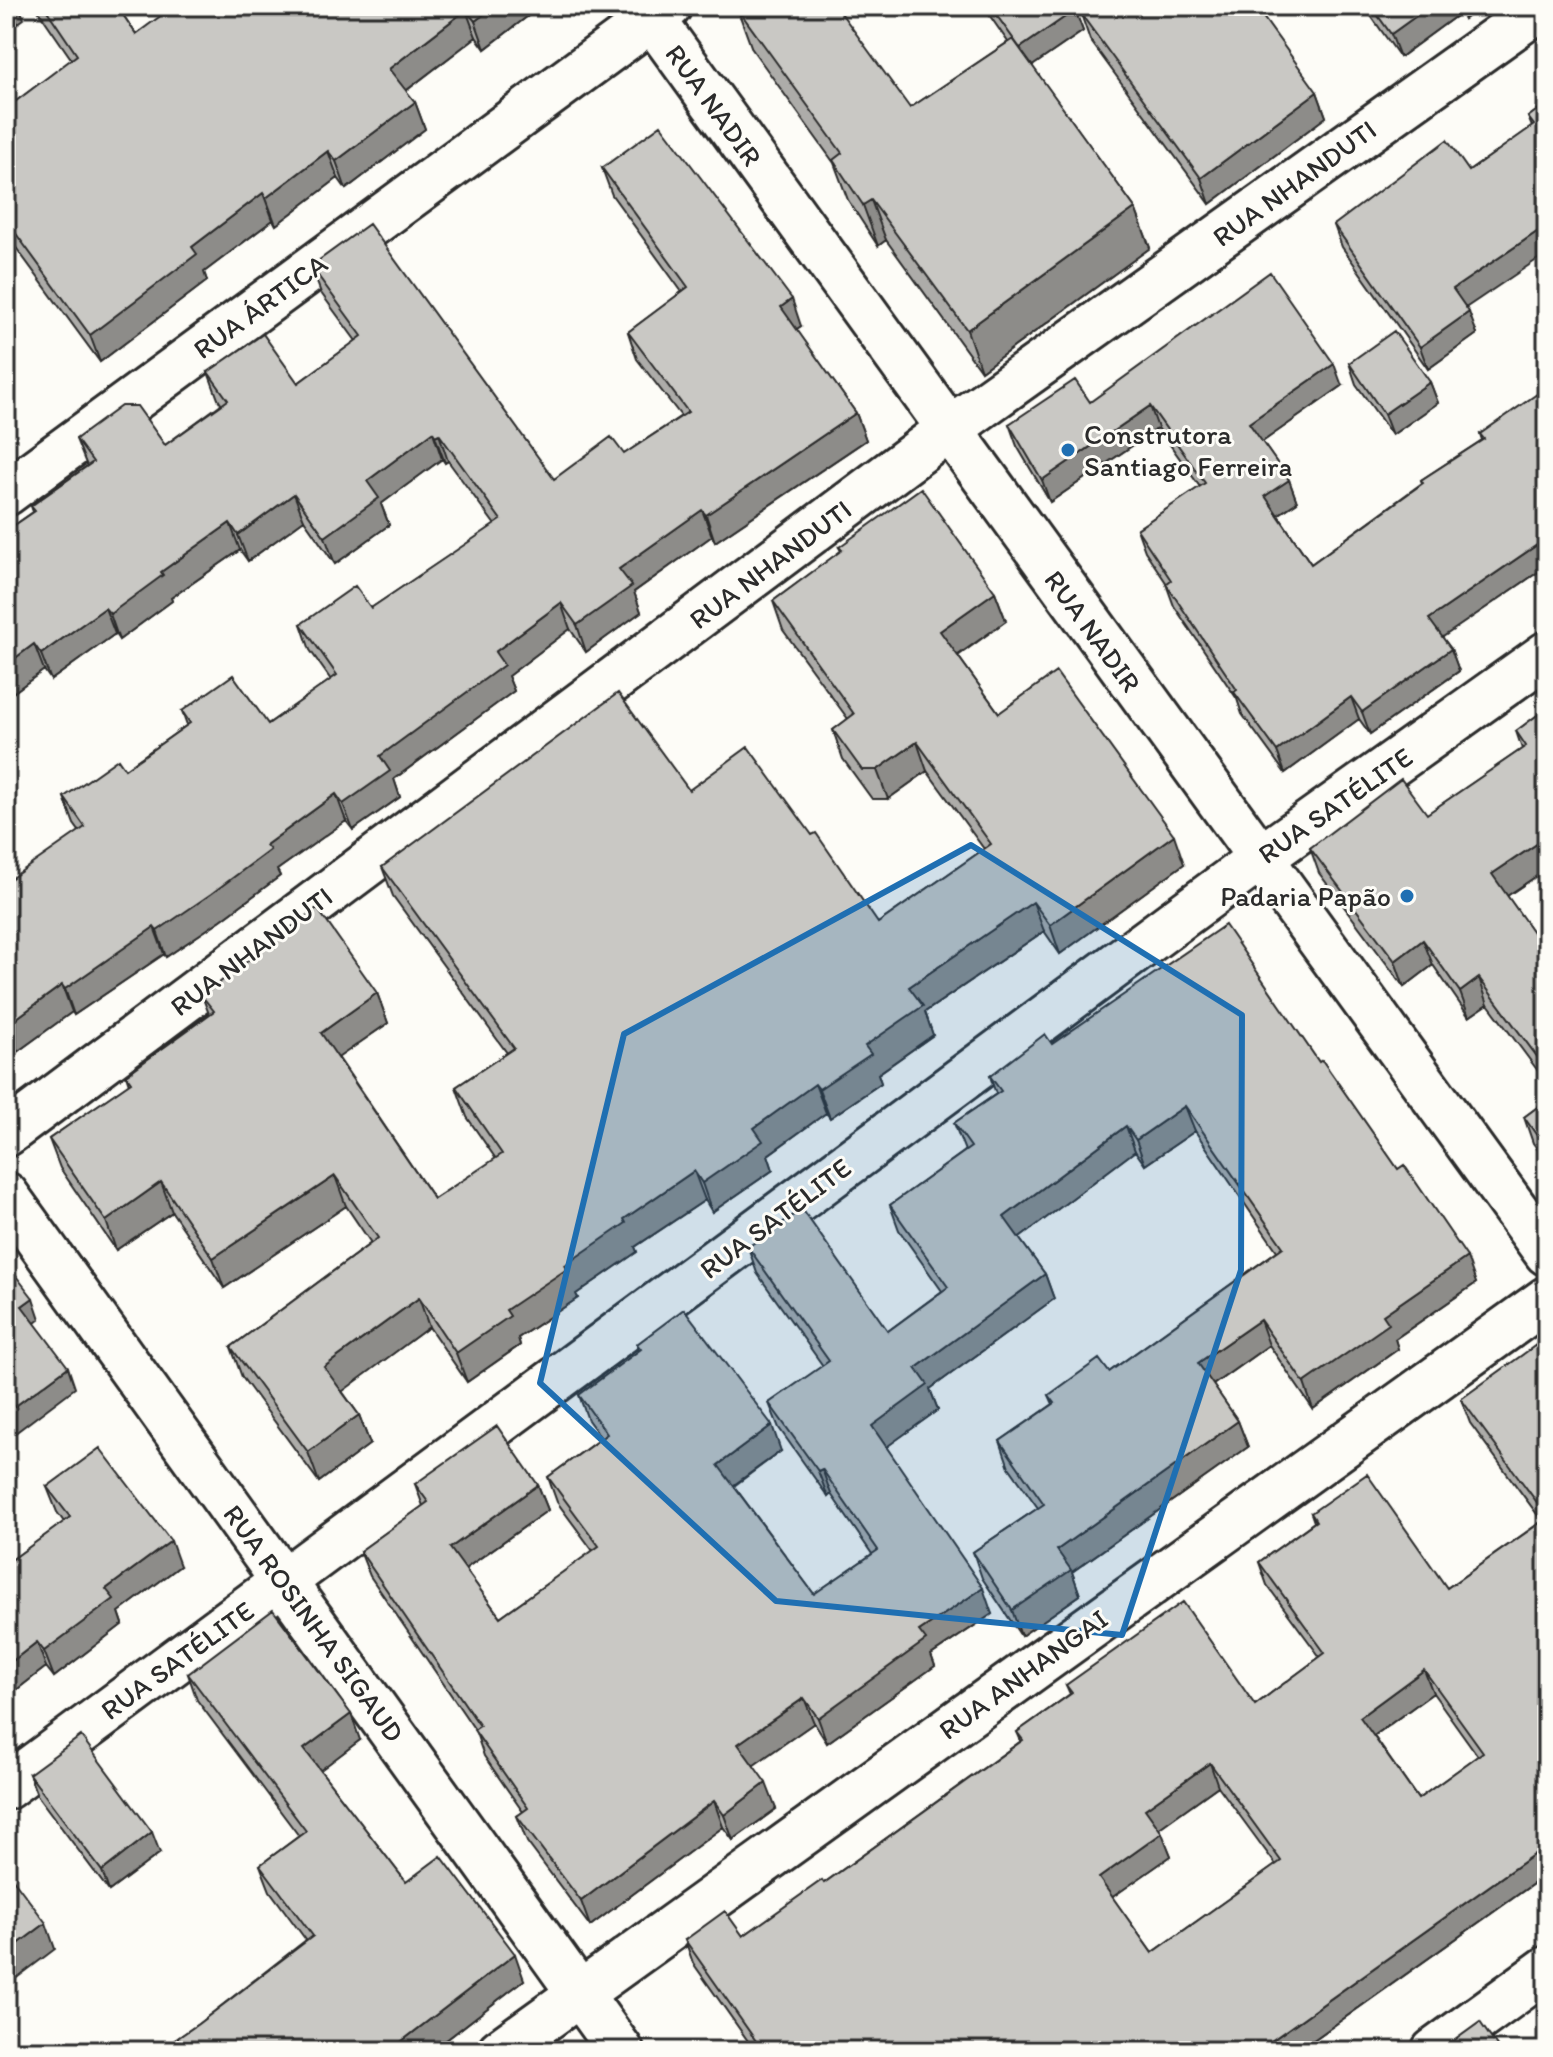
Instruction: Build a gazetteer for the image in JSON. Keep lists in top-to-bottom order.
{
  "streets": {
    "street": [
      "RUA NADIR",
      "RUA NHANDUTI",
      "RUA ÁRTICA",
      "RUA SATÉLITE",
      "RUA ROSINHA SIGAUD",
      "RUA ANHANGAI"
    ]
  },
  "crossings": [
    ["RUA NADIR", "RUA NHANDUTI"],
    ["RUA NADIR", "RUA ÁRTICA"],
    ["RUA NADIR", "RUA SATÉLITE"],
    ["RUA SATÉLITE", "RUA ROSINHA SIGAUD"],
    ["RUA ROSINHA SIGAUD", "RUA ANHANGAI"]
  ],
  "places": ["Construtora Santiago Ferreira", "Padaria Papão"]
}
